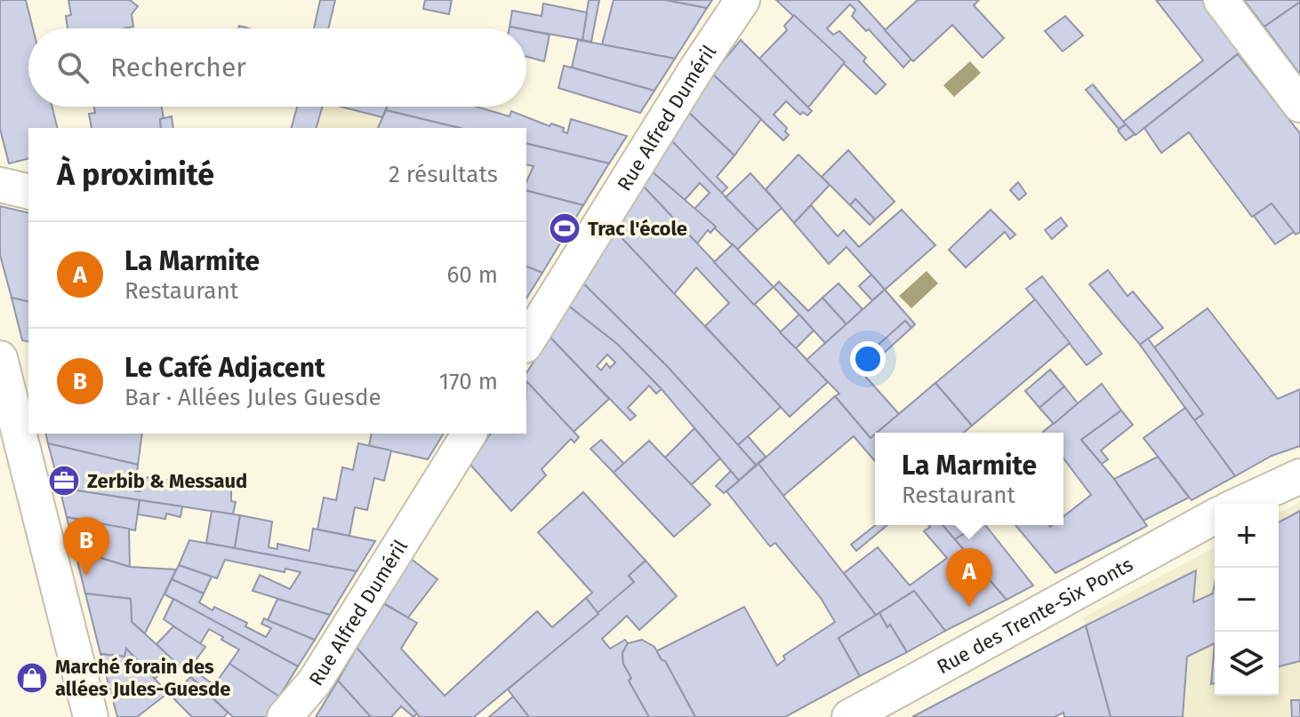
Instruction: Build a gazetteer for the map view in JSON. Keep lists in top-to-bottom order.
{
  "streets": {
    "street": ["Rue Alfred Duméril", "Rue des Trente-Six Ponts"]
  },
  "places": {
    "sports": ["Trac l'école"],
    "office": ["Zerbib & Messaud"],
    "shop": ["Marché forain des allées Jules-Guesde"]
  },
  "page": {
    "search": "Rechercher",
    "heading": ["À proximité", "2 résultats"],
    "list": [
      {
        "mark": "A",
        "name": "La Marmite",
        "note": "Restaurant",
        "value": "60 m"
      },
      {
        "mark": "B",
        "name": "Le Café Adjacent",
        "note": "Bar · Allées Jules Guesde",
        "value": "170 m"
      }
    ],
    "popup": ["La Marmite", "Restaurant"],
    "map_buttons": ["+", "−"],
    "pins": ["B", "A"]
  }
}
